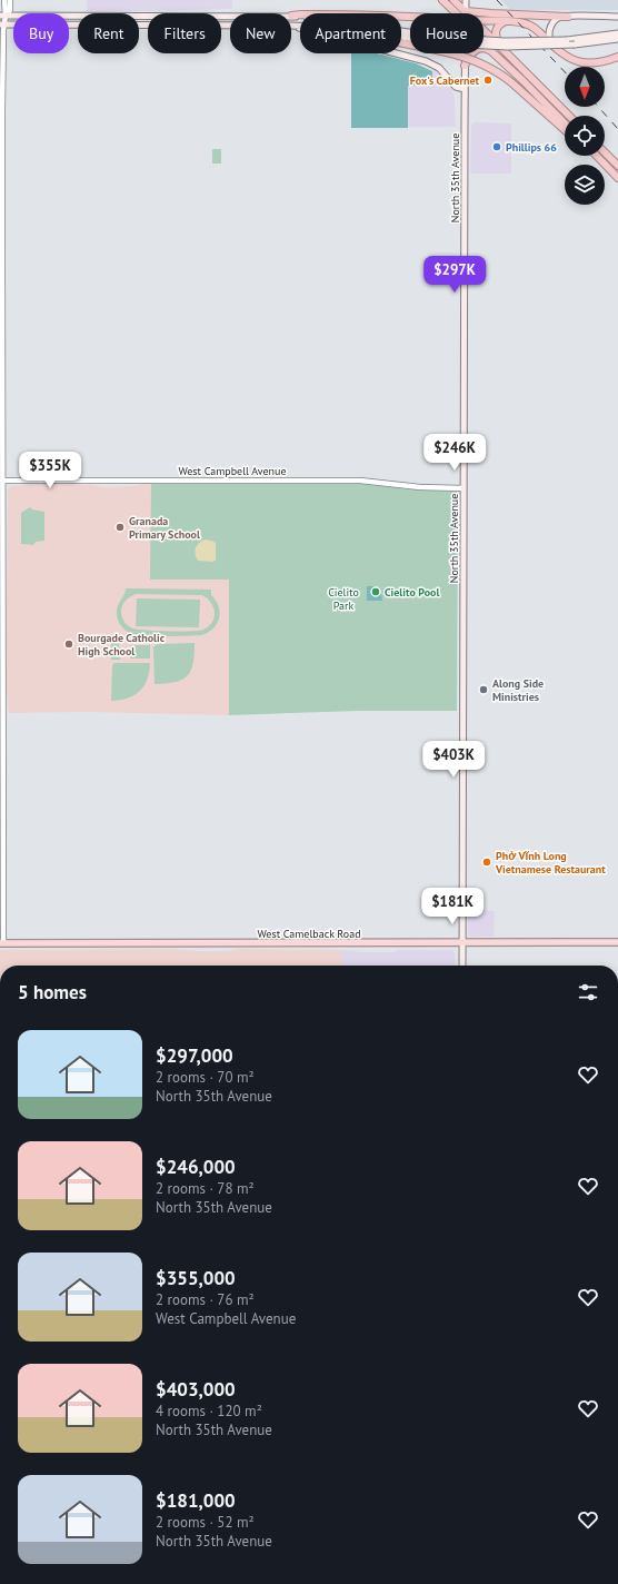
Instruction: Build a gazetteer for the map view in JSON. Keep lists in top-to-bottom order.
{
  "streets": {
    "main road": ["North 35th Avenue", "West Camelback Road"],
    "street": ["West Campbell Avenue"]
  },
  "crossings": [
    ["North 35th Avenue", "West Campbell Avenue"],
    ["North 35th Avenue", "West Camelback Road"]
  ],
  "parks": ["Cielito Park"],
  "places": [
    "Fox's Cabernet",
    "Phillips 66",
    "Granada Primary School",
    "Cielito Pool",
    "Bourgade Catholic High School",
    "Along Side Ministries",
    "Phở Vĩnh Long Vietnamese Restaurant"
  ],
  "north": "bottom",
  "page": {
    "chip": [
      "Buy",
      "Rent",
      "Filters",
      "New",
      "Apartment",
      "House"
    ],
    "price": [
      "$297K",
      "$246K",
      "$355K",
      "$403K",
      "$181K"
    ],
    "heading": "5 homes",
    "list": [
      {
        "name": "$297,000",
        "note": "2 rooms · 70 m² · North 35th Avenue"
      },
      {
        "name": "$246,000",
        "note": "2 rooms · 78 m² · North 35th Avenue"
      },
      {
        "name": "$355,000",
        "note": "2 rooms · 76 m² · West Campbell Avenue"
      },
      {
        "name": "$403,000",
        "note": "4 rooms · 120 m² · North 35th Avenue"
      },
      {
        "name": "$181,000",
        "note": "2 rooms · 52 m² · North 35th Avenue"
      }
    ]
  }
}
